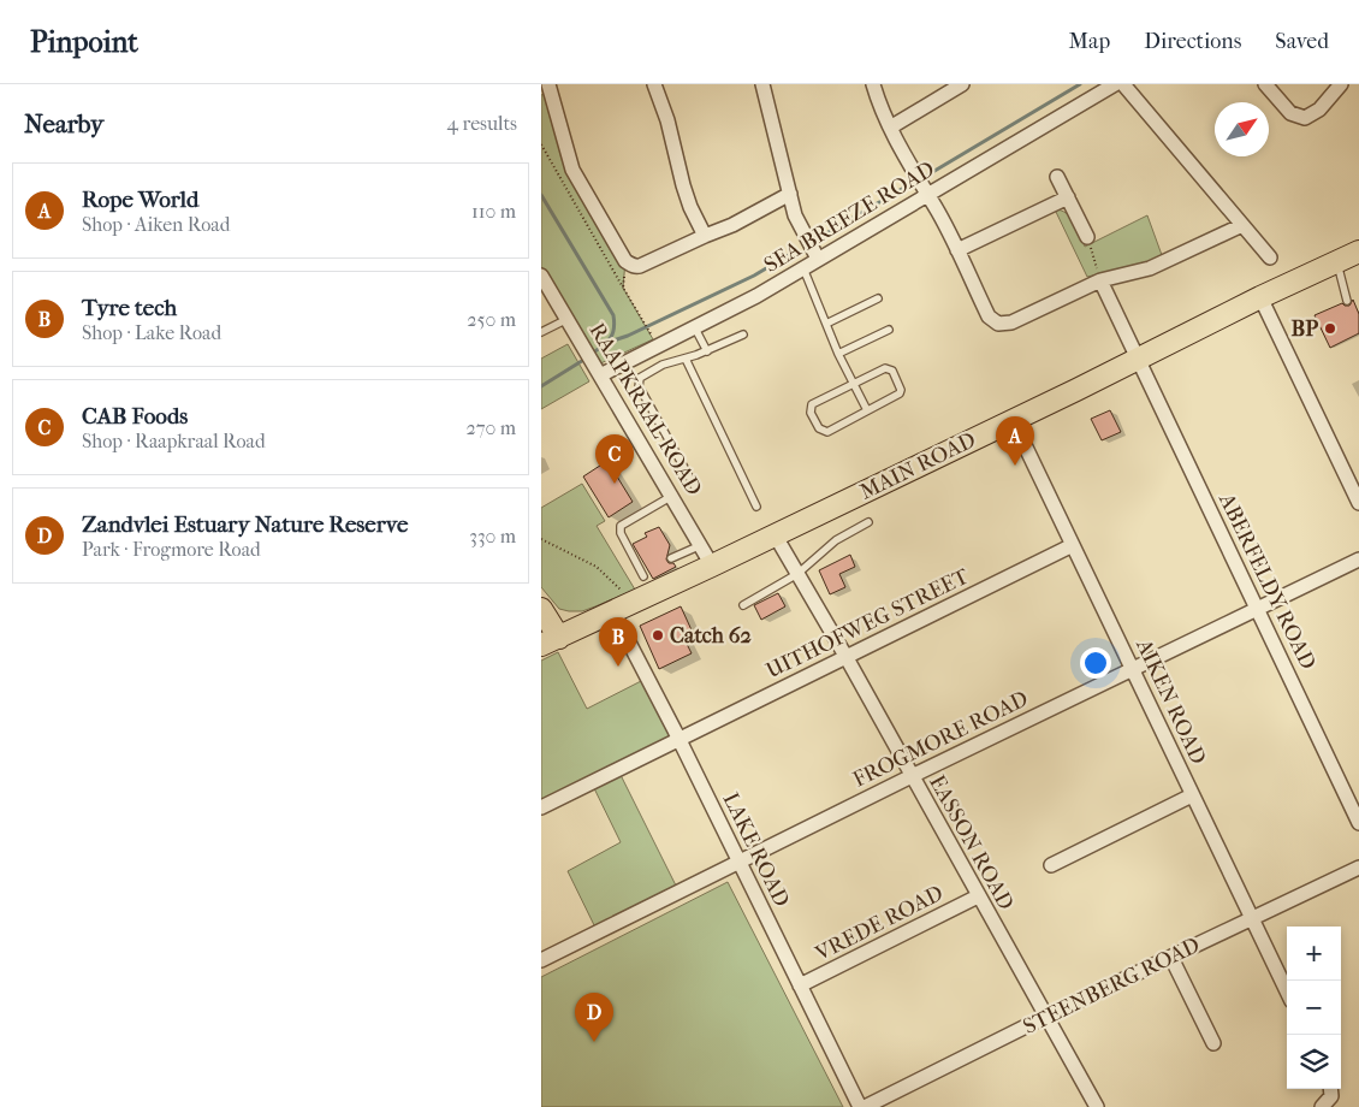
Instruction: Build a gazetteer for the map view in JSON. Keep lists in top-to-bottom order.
{
  "streets": {
    "main road": ["MAIN ROAD"],
    "street": [
      "SEA BREEZE ROAD",
      "RAAPKRAAL ROAD",
      "ABERFELDY ROAD",
      "UITHOFWEG STREET",
      "AIKEN ROAD",
      "FROGMORE ROAD",
      "EASSON ROAD",
      "LAKE ROAD",
      "VREDE ROAD",
      "STEENBERG ROAD"
    ]
  },
  "crossings": [
    ["SEA BREEZE ROAD", "RAAPKRAAL ROAD"],
    ["RAAPKRAAL ROAD", "MAIN ROAD"],
    ["MAIN ROAD", "ABERFELDY ROAD"],
    ["MAIN ROAD", "AIKEN ROAD"],
    ["MAIN ROAD", "EASSON ROAD"],
    ["MAIN ROAD", "LAKE ROAD"],
    ["ABERFELDY ROAD", "FROGMORE ROAD"],
    ["UITHOFWEG STREET", "AIKEN ROAD"],
    ["UITHOFWEG STREET", "EASSON ROAD"],
    ["UITHOFWEG STREET", "LAKE ROAD"],
    ["AIKEN ROAD", "FROGMORE ROAD"],
    ["AIKEN ROAD", "STEENBERG ROAD"],
    ["FROGMORE ROAD", "EASSON ROAD"],
    ["FROGMORE ROAD", "LAKE ROAD"],
    ["EASSON ROAD", "VREDE ROAD"],
    ["EASSON ROAD", "STEENBERG ROAD"],
    ["LAKE ROAD", "VREDE ROAD"]
  ],
  "places": ["BP", "Catch 62"],
  "north": "top right",
  "page": {
    "header": "Pinpoint",
    "nav": ["Map", "Directions", "Saved"],
    "heading": ["Nearby", "4 results"],
    "list": [
      {
        "mark": "A",
        "name": "Rope World",
        "note": "Shop · Aiken Road",
        "value": "110 m"
      },
      {
        "mark": "B",
        "name": "Tyre tech",
        "note": "Shop · Lake Road",
        "value": "250 m"
      },
      {
        "mark": "C",
        "name": "CAB Foods",
        "note": "Shop · Raapkraal Road",
        "value": "270 m"
      },
      {
        "mark": "D",
        "name": "Zandvlei Estuary Nature Reserve",
        "note": "Park · Frogmore Road",
        "value": "330 m"
      }
    ],
    "pins": [
      "A",
      "C",
      "B",
      "D"
    ],
    "map_buttons": ["+", "−"]
  }
}
